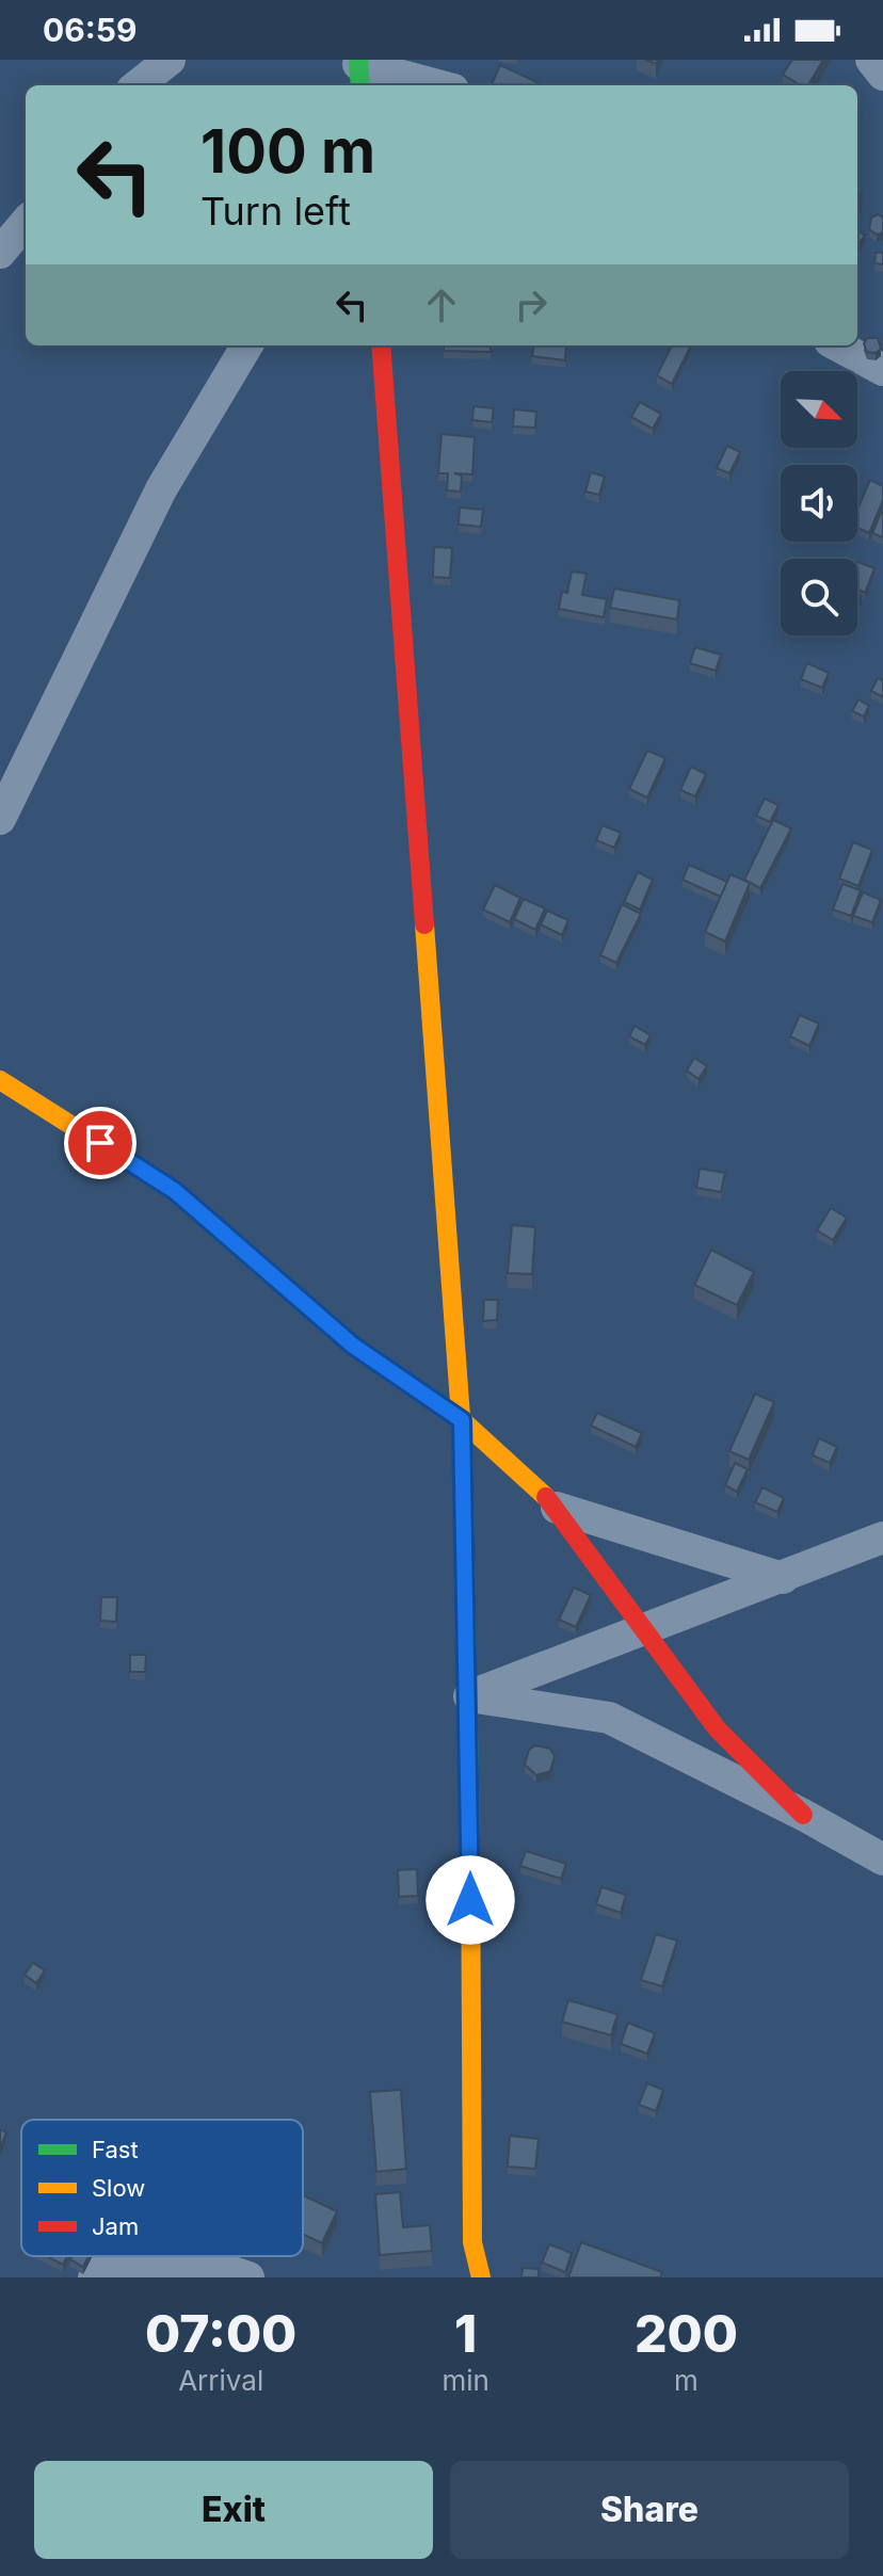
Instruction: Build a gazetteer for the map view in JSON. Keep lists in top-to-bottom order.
{
  "legend": ["Fast", "Slow", "Jam"],
  "north": "bottom right",
  "page": {
    "status": "06:59",
    "turn": ["100 m", "Turn left"],
    "eta": [
      "07:00",
      "Arrival",
      "1",
      "min",
      "200",
      "m"
    ],
    "buttons": ["Exit", "Share"]
  }
}
